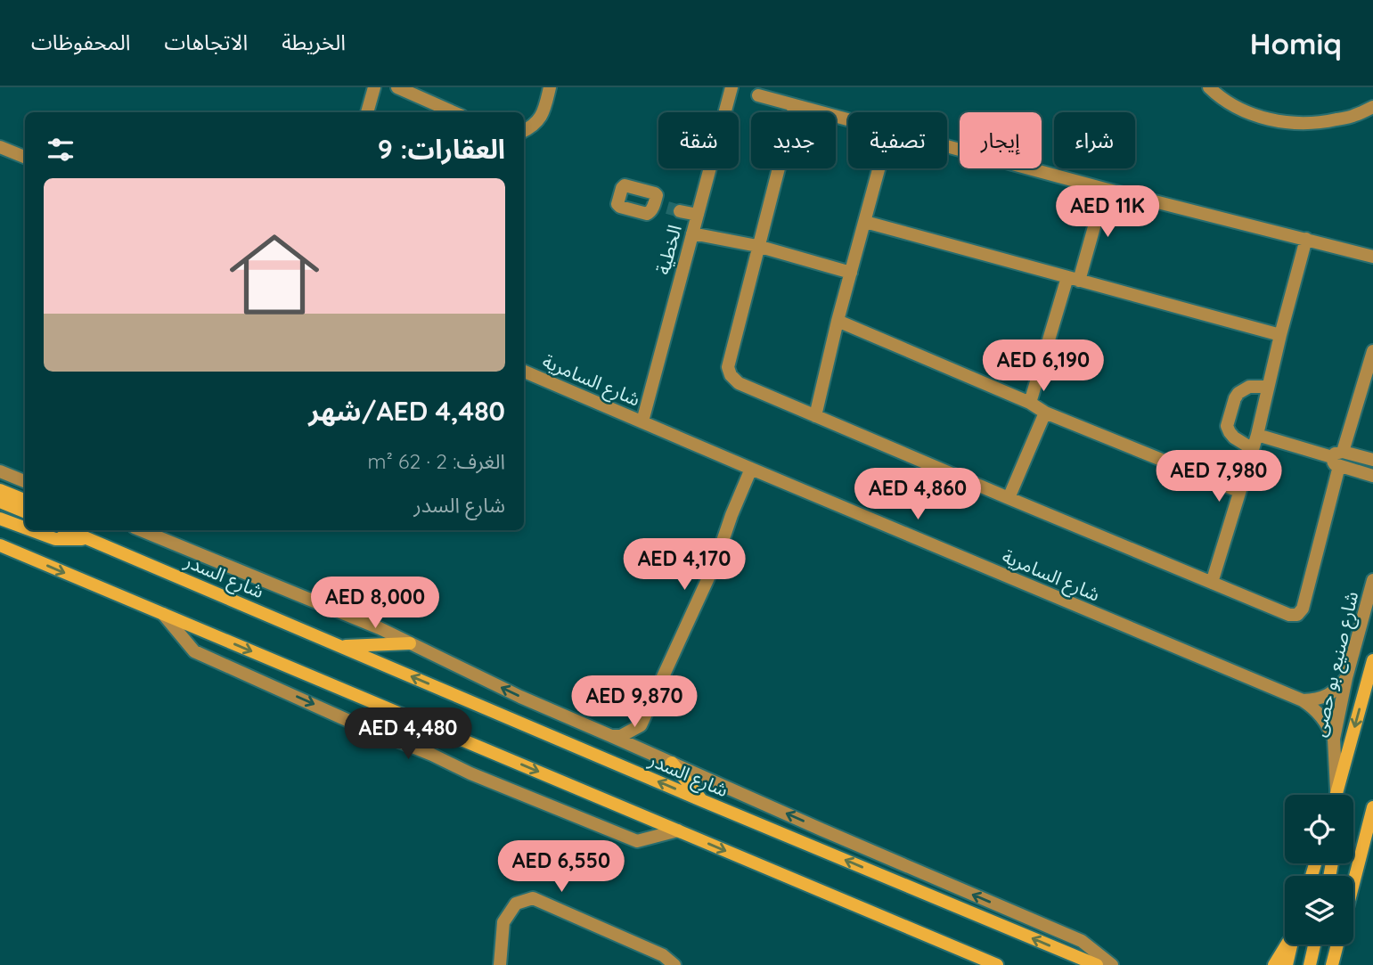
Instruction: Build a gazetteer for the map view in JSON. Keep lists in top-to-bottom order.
{
  "streets": {
    "main road": ["شارع السدر", "شارع صنيع بو حصى"],
    "street": ["الخطية", "شارع السامرية"]
  },
  "crossings": [
    ["الخطية", "شارع السامرية"],
    ["شارع السامرية", "شارع صنيع بو حصى"]
  ],
  "page": {
    "header": "Homiq",
    "nav": ["الخريطة", "الاتجاهات", "المحفوظات"],
    "chip": [
      "شراء",
      "إيجار",
      "تصفية",
      "جديد",
      "شقة"
    ],
    "heading": "العقارات: 9",
    "price": [
      "AED 11K",
      "AED 6,190",
      "AED 7,980",
      "AED 4,860",
      "AED 4,170",
      "AED 8,000",
      "AED 9,870",
      "AED 4,480",
      "AED 6,550"
    ],
    "list": [
      {
        "name": "AED 4,480/شهر",
        "note": "الغرف: 2 · 62 m² · شارع السدر"
      }
    ]
  }
}
